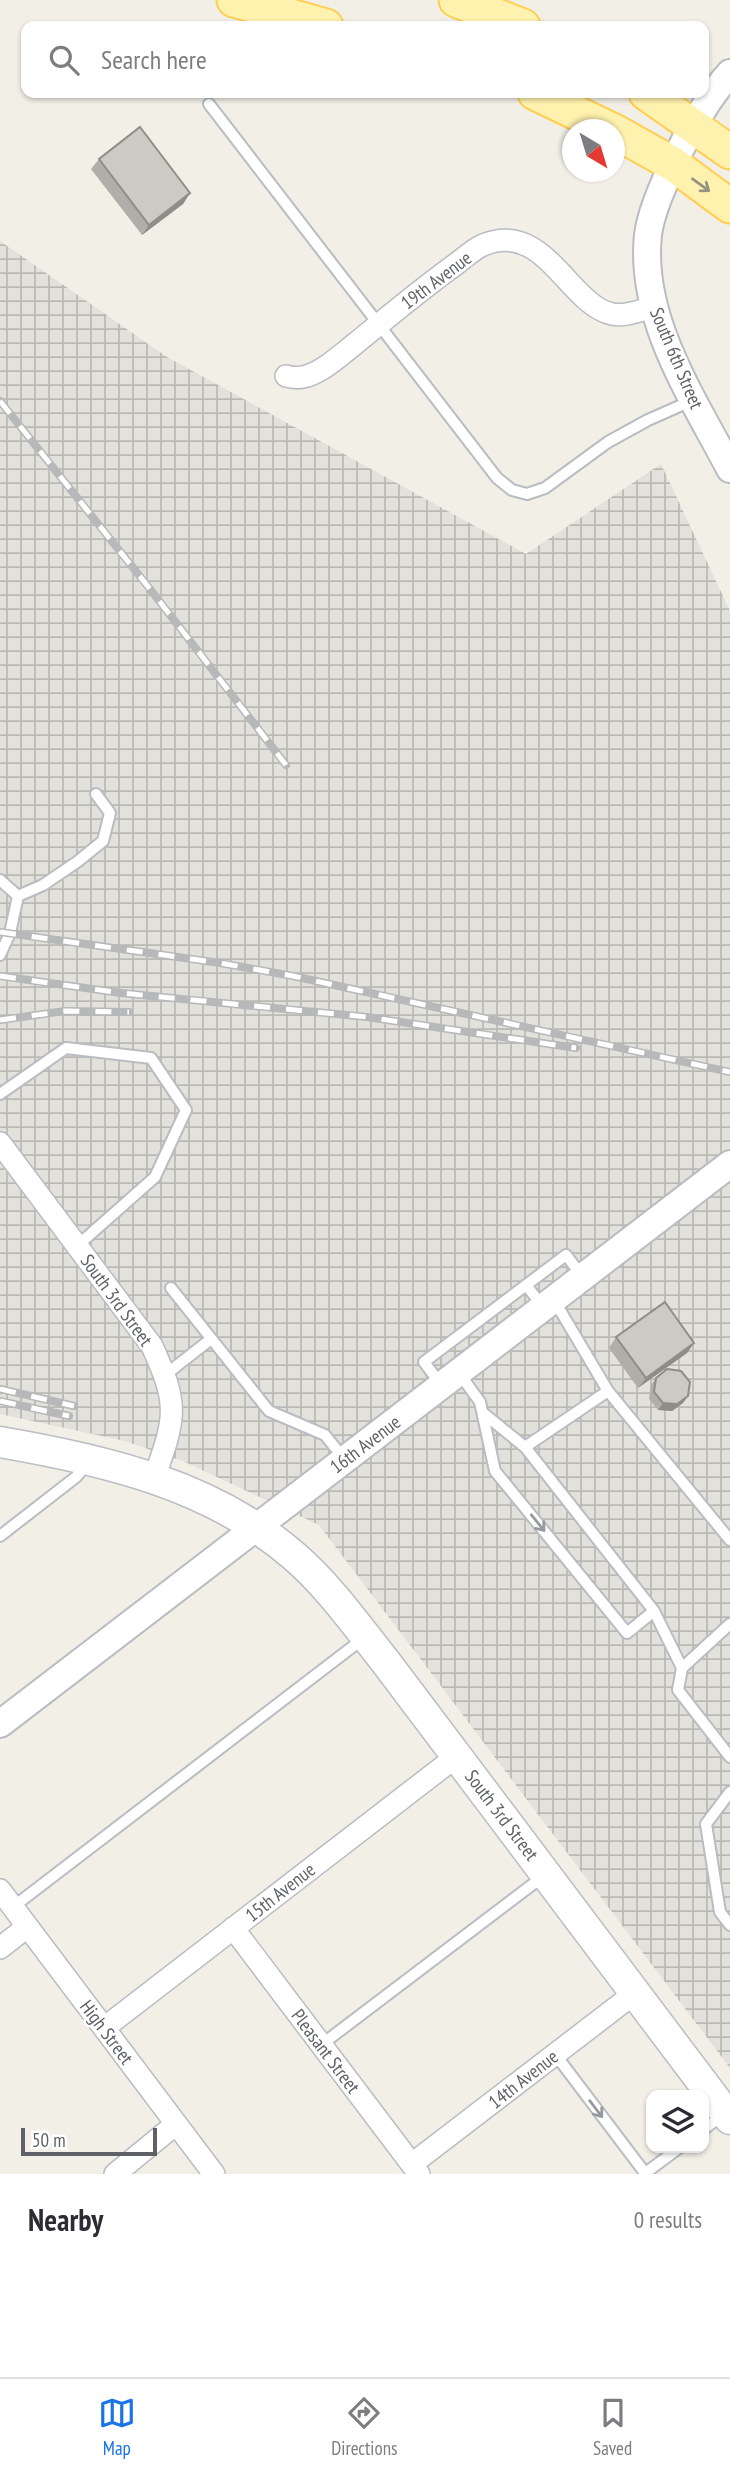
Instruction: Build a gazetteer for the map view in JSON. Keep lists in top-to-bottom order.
{
  "streets": {
    "main road": ["South 3rd Street"],
    "street": [
      "19th Avenue",
      "South 6th Street",
      "16th Avenue",
      "15th Avenue",
      "High Street",
      "Pleasant Street",
      "14th Avenue"
    ]
  },
  "crossings": [
    ["19th Avenue", "South 6th Street"],
    ["South 3rd Street", "16th Avenue"],
    ["South 3rd Street", "15th Avenue"],
    ["South 3rd Street", "14th Avenue"],
    ["15th Avenue", "High Street"],
    ["15th Avenue", "Pleasant Street"],
    ["Pleasant Street", "14th Avenue"]
  ],
  "scale_bar": "50 m",
  "north": "bottom right",
  "page": {
    "search": "Search here",
    "scale": "50 m",
    "heading": ["Nearby", "0 results"],
    "nav": ["Map", "Directions", "Saved"]
  }
}
